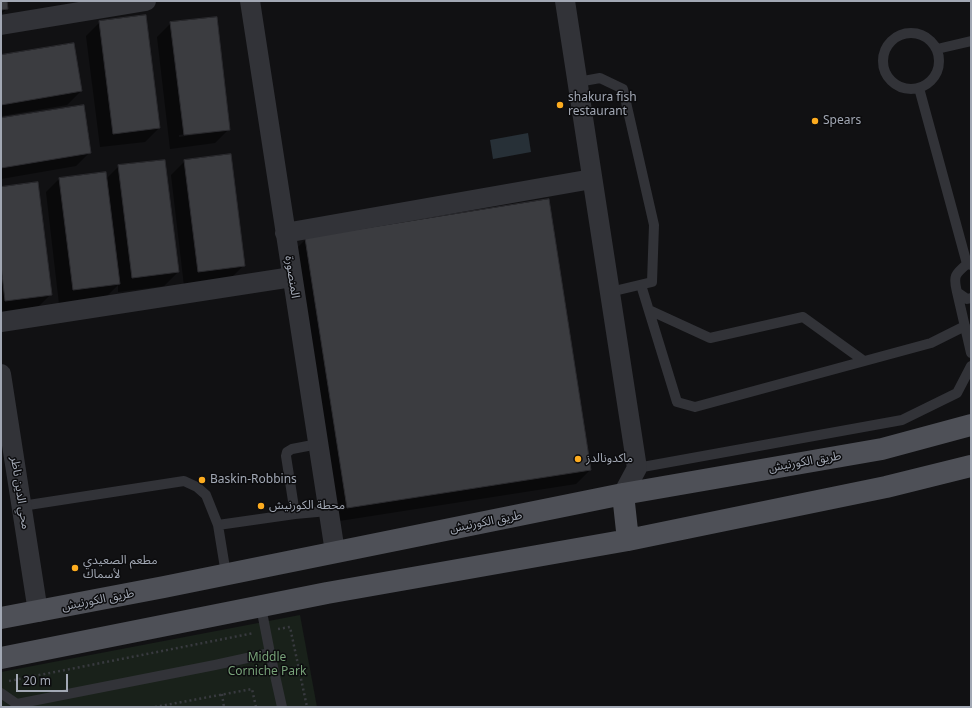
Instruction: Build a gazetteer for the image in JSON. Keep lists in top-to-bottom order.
{
  "streets": {
    "main road": ["طريق الكورنيش"],
    "street": ["المنصورة", "محي الدين ناظر"]
  },
  "crossings": [
    ["المنصورة", "طريق الكورنيش"],
    ["طريق الكورنيش", "محي الدين ناظر"]
  ],
  "parks": ["Middle Corniche Park"],
  "places": [
    "shakura fish restaurant",
    "Spears",
    "ماكدونالدز",
    "Baskin-Robbins",
    "محطة الكورنيش",
    "مطعم الصعيدي لأسماك"
  ],
  "scale_bar": "20 m"
}
